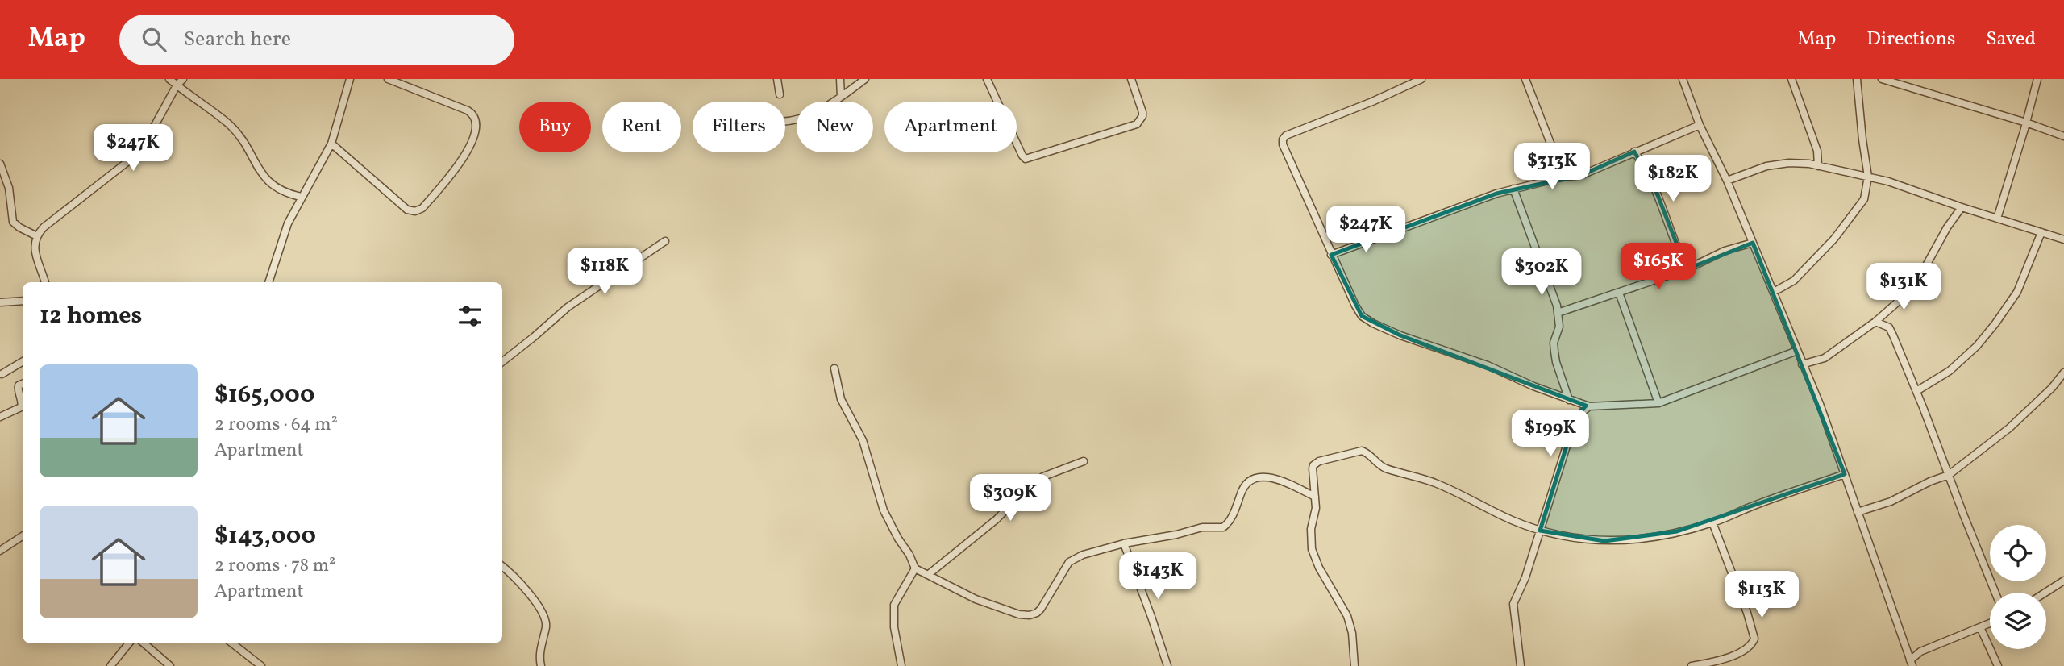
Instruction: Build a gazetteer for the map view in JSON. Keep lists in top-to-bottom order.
{
  "page": {
    "header": "Map",
    "search": "Search here",
    "nav": ["Map", "Directions", "Saved"],
    "chip": [
      "Buy",
      "Rent",
      "Filters",
      "New",
      "Apartment"
    ],
    "price": [
      "$247K",
      "$313K",
      "$182K",
      "$247K",
      "$165K",
      "$118K",
      "$302K",
      "$131K",
      "$199K",
      "$309K",
      "$143K",
      "$113K"
    ],
    "heading": "12 homes",
    "list": [
      {
        "name": "$165,000",
        "note": "2 rooms · 64 m² · Apartment"
      },
      {
        "name": "$143,000",
        "note": "2 rooms · 78 m² · Apartment"
      }
    ]
  }
}
